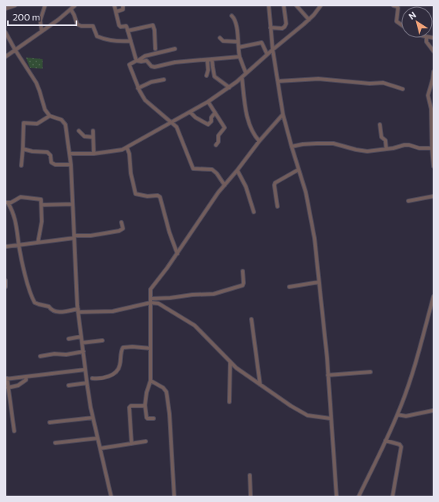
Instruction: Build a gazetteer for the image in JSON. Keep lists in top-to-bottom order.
{
  "scale_bar": "200 m",
  "north": "top left"
}
